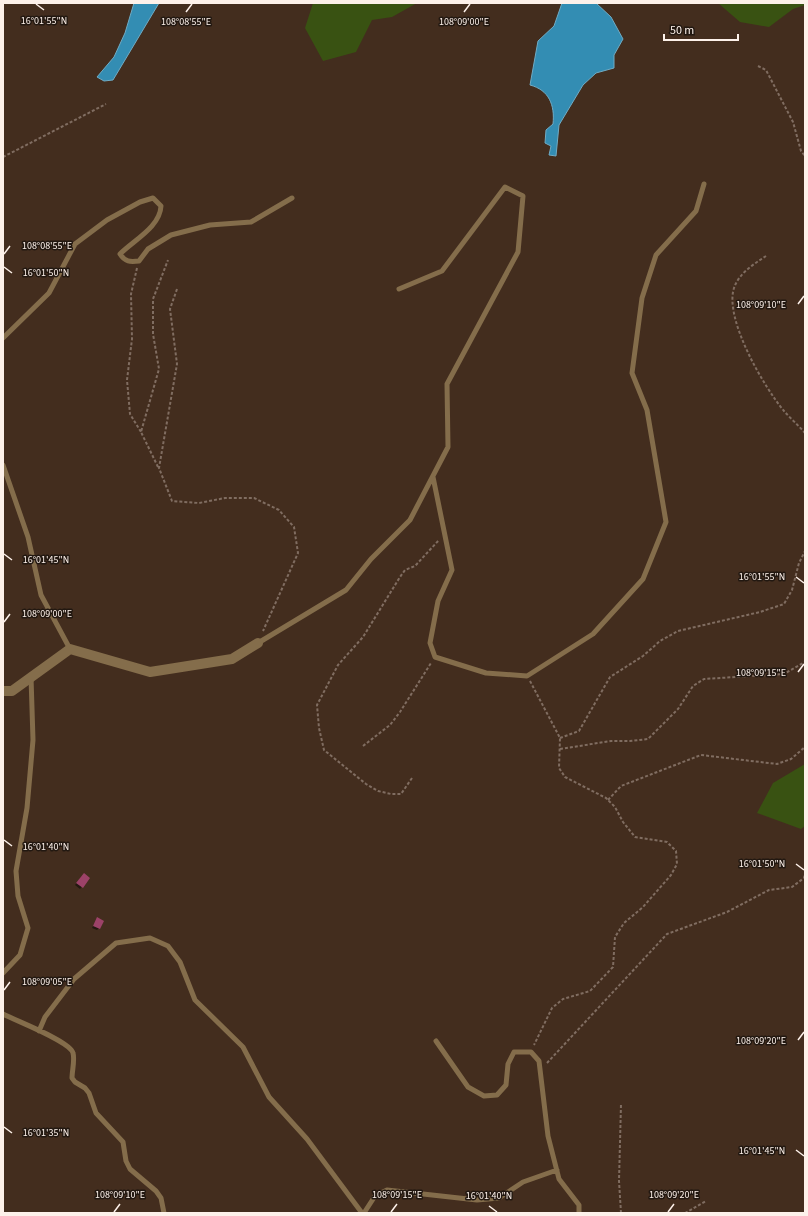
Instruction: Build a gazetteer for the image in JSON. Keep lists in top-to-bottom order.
{
  "scale_bar": "50 m",
  "coordinates": [
    "16°01'55\"N",
    "108°08'55\"E",
    "108°09'00\"E",
    "16°01'50\"N",
    "108°09'10\"E",
    "16°01'45\"N",
    "108°09'15\"E",
    "16°01'40\"N",
    "108°09'05\"E",
    "108°09'20\"E",
    "16°01'35\"N"
  ]
}
